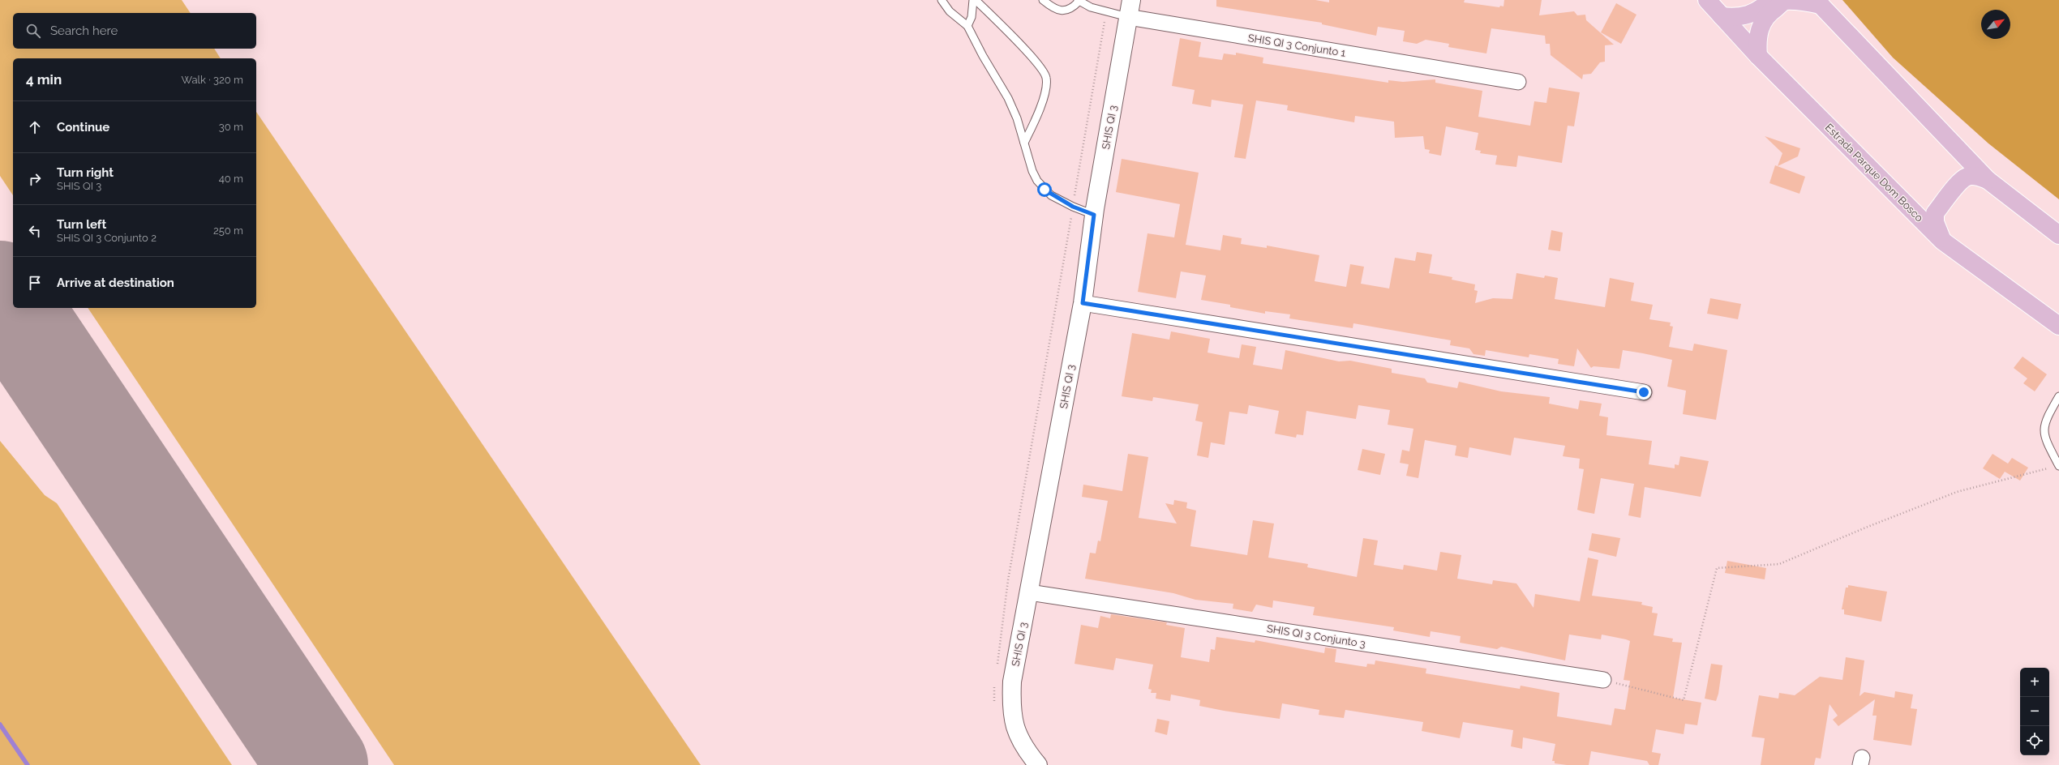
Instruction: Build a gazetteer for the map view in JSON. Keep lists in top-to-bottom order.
{
  "streets": {
    "main road": ["Estrada Parque Dom Bosco"],
    "street": ["SHIS QI 3 Conjunto 1", "SHIS QI 3", "SHIS QI 3 Conjunto 3"]
  },
  "crossings": [
    ["SHIS QI 3 Conjunto 1", "SHIS QI 3"],
    ["SHIS QI 3", "SHIS QI 3 Conjunto 3"]
  ],
  "north": "top right",
  "page": {
    "search": "Search here",
    "heading": ["4 min", "Walk · 320 m"],
    "list": [
      ["Continue", "30 m"],
      ["Turn right", "SHIS QI 3", "40 m"],
      ["Turn left", "SHIS QI 3 Conjunto 2", "250 m"],
      "Arrive at destination"
    ],
    "map_buttons": ["+", "−"]
  }
}
